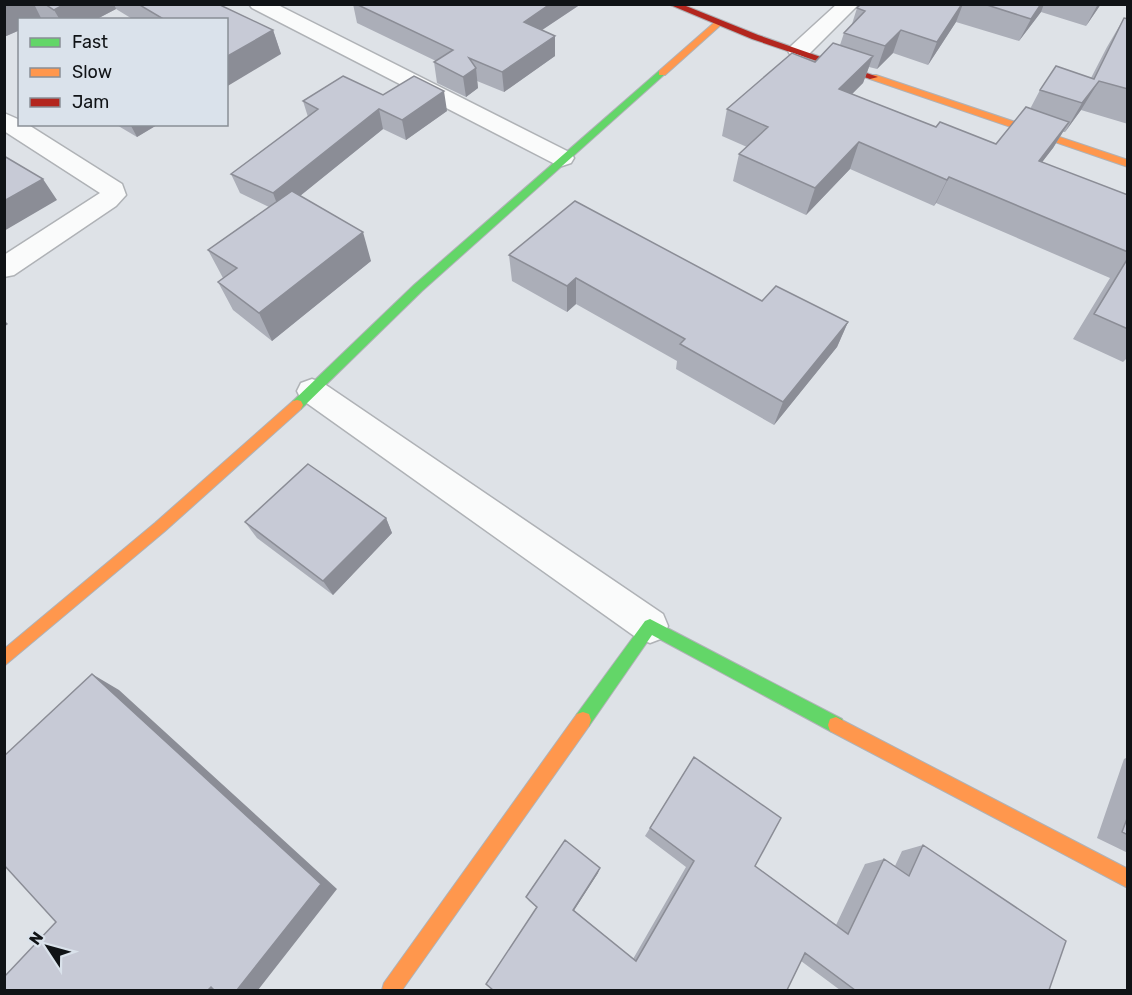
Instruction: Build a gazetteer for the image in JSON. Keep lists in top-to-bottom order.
{
  "legend": ["Fast", "Slow", "Jam"],
  "north": "top left"
}
